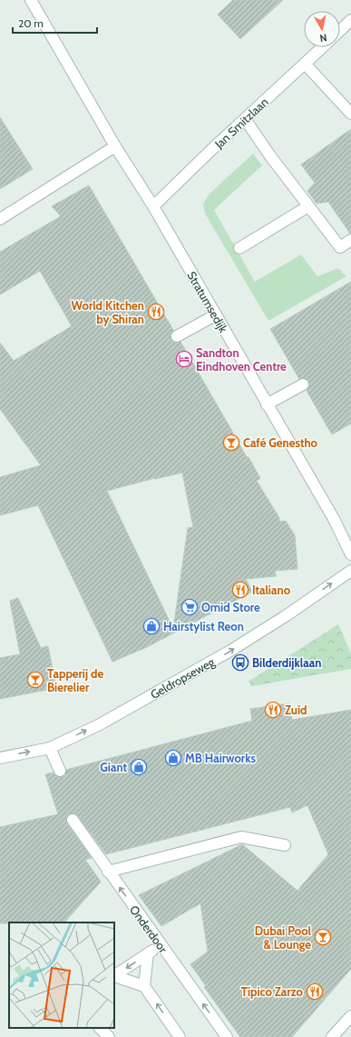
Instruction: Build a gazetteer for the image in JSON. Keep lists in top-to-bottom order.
{
  "streets": {
    "street": [
      "Jan Smitzlaan",
      "Stratumsedijk",
      "Geldropseweg",
      "Onderdoor"
    ]
  },
  "crossings": [
    ["Jan Smitzlaan", "Stratumsedijk"]
  ],
  "one_way": ["Geldropseweg"],
  "places": {
    "restaurant": [
      "World Kitchen by Shiran",
      "Italiano",
      "Zuid",
      "Típico Zarzo"
    ],
    "hotel": ["Sandton Eindhoven Centre"],
    "bar": ["Café Genestho", "Tapperij de Bierelier", "Dubai Pool & Lounge"],
    "supermarket": ["Omid Store"],
    "shop": ["Hairstylist Reon", "MB Hairworks", "Giant"],
    "bus stop": ["Bilderdijklaan"]
  },
  "scale_bar": "20 m",
  "north": "bottom"
}
